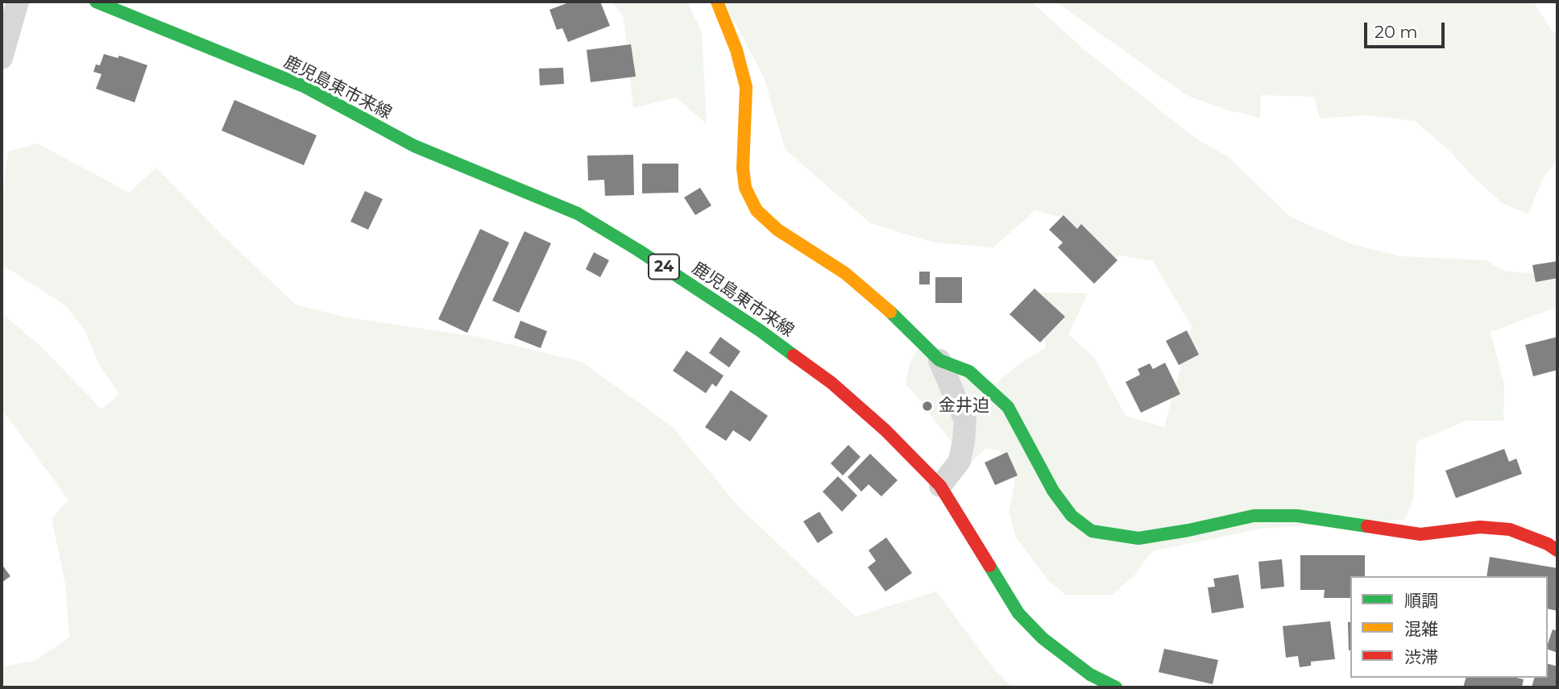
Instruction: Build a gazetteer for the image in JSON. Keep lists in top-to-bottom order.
{
  "streets": {
    "main road": ["鹿児島東市来線", "24"]
  },
  "places": ["金井迫"],
  "legend": ["順調", "混雑", "渋滞"],
  "scale_bar": "20 m"
}
